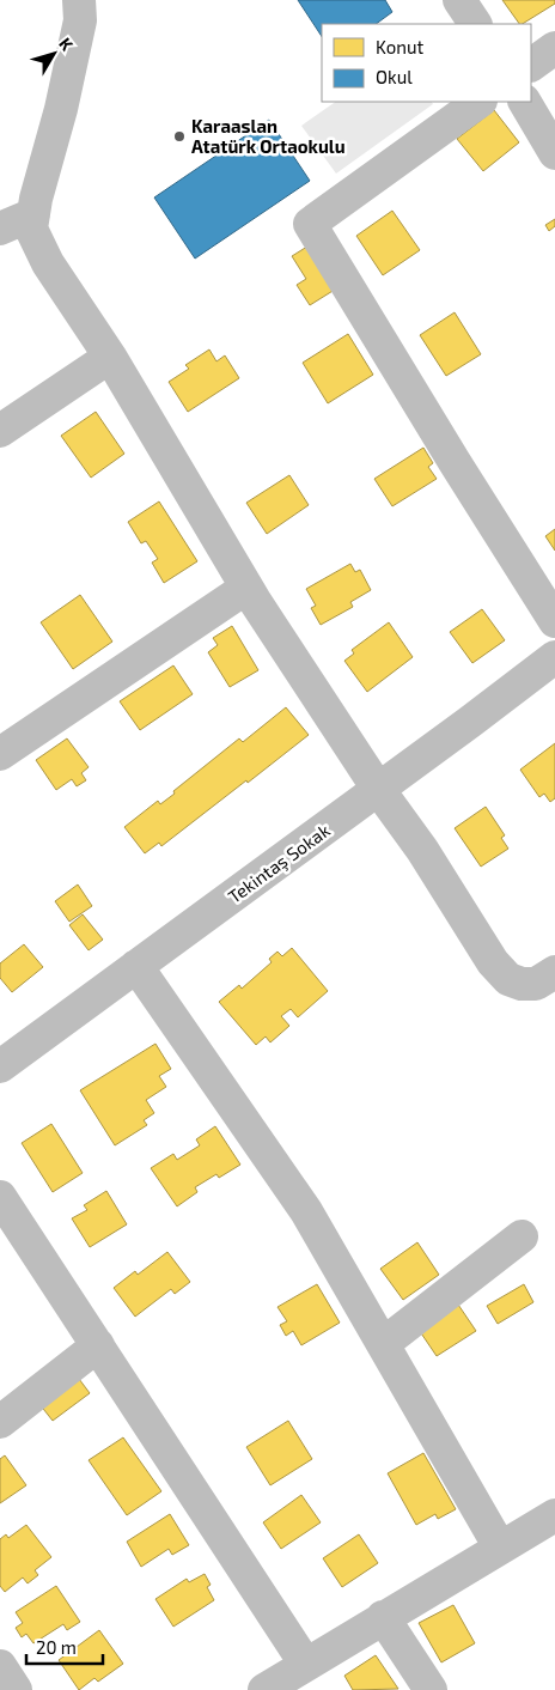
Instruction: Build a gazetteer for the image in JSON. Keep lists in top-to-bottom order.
{
  "streets": {
    "street": ["Tekintaş Sokak"]
  },
  "places": ["Karaaslan Atatürk Ortaokulu"],
  "legend": ["Konut", "Okul"],
  "scale_bar": "20 m",
  "north": "top right"
}
